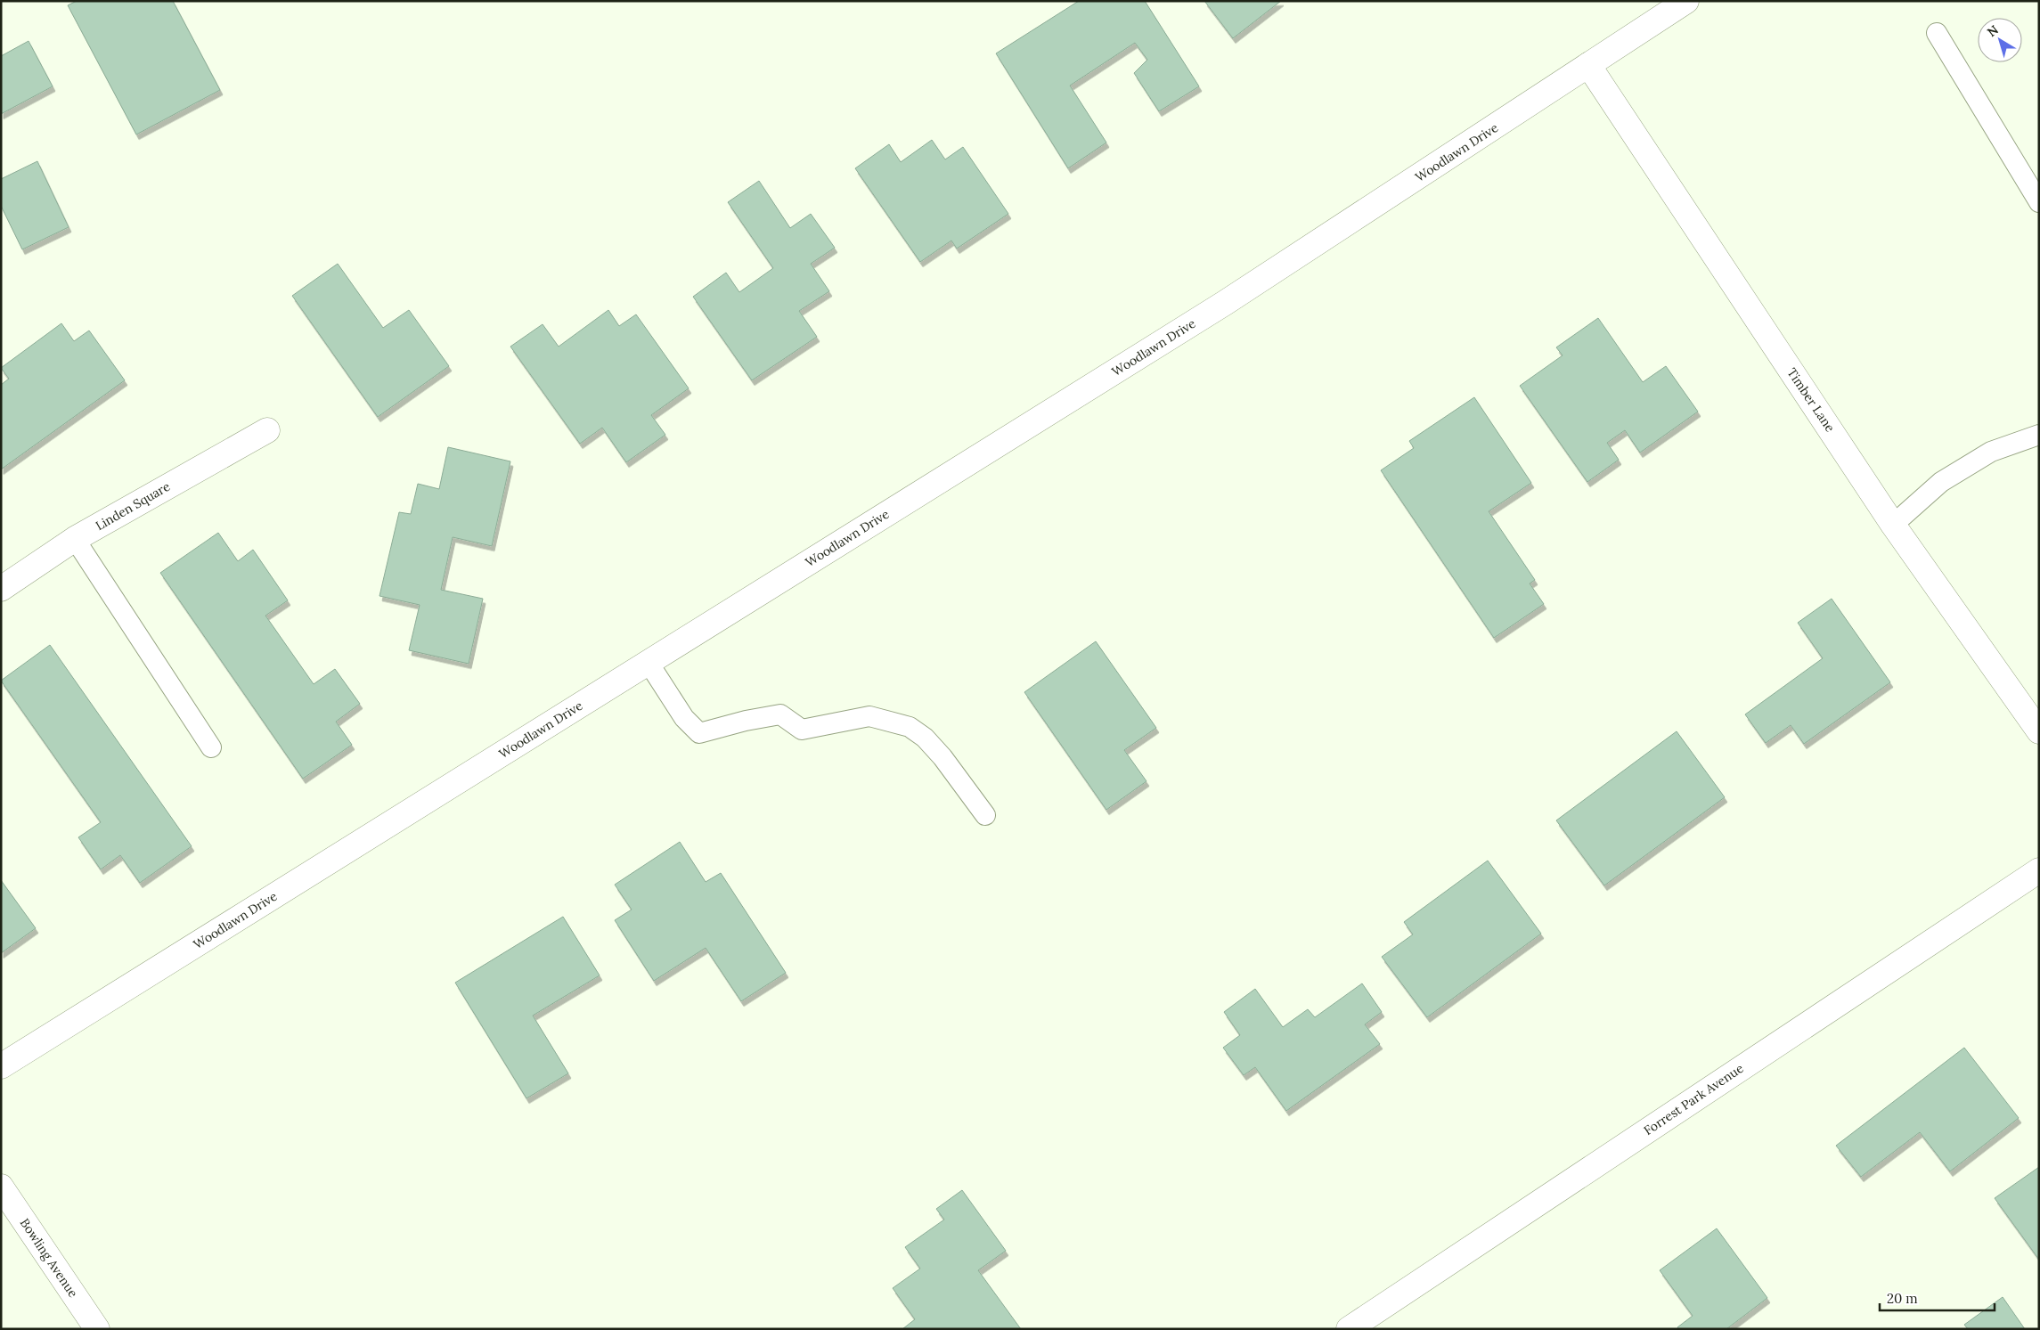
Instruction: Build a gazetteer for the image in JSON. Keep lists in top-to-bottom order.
{
  "streets": {
    "street": [
      "Woodlawn Drive",
      "Timber Lane",
      "Linden Square",
      "Forrest Park Avenue",
      "Bowling Avenue"
    ]
  },
  "crossings": [
    ["Woodlawn Drive", "Timber Lane"]
  ],
  "scale_bar": "20 m",
  "north": "top left"
}
